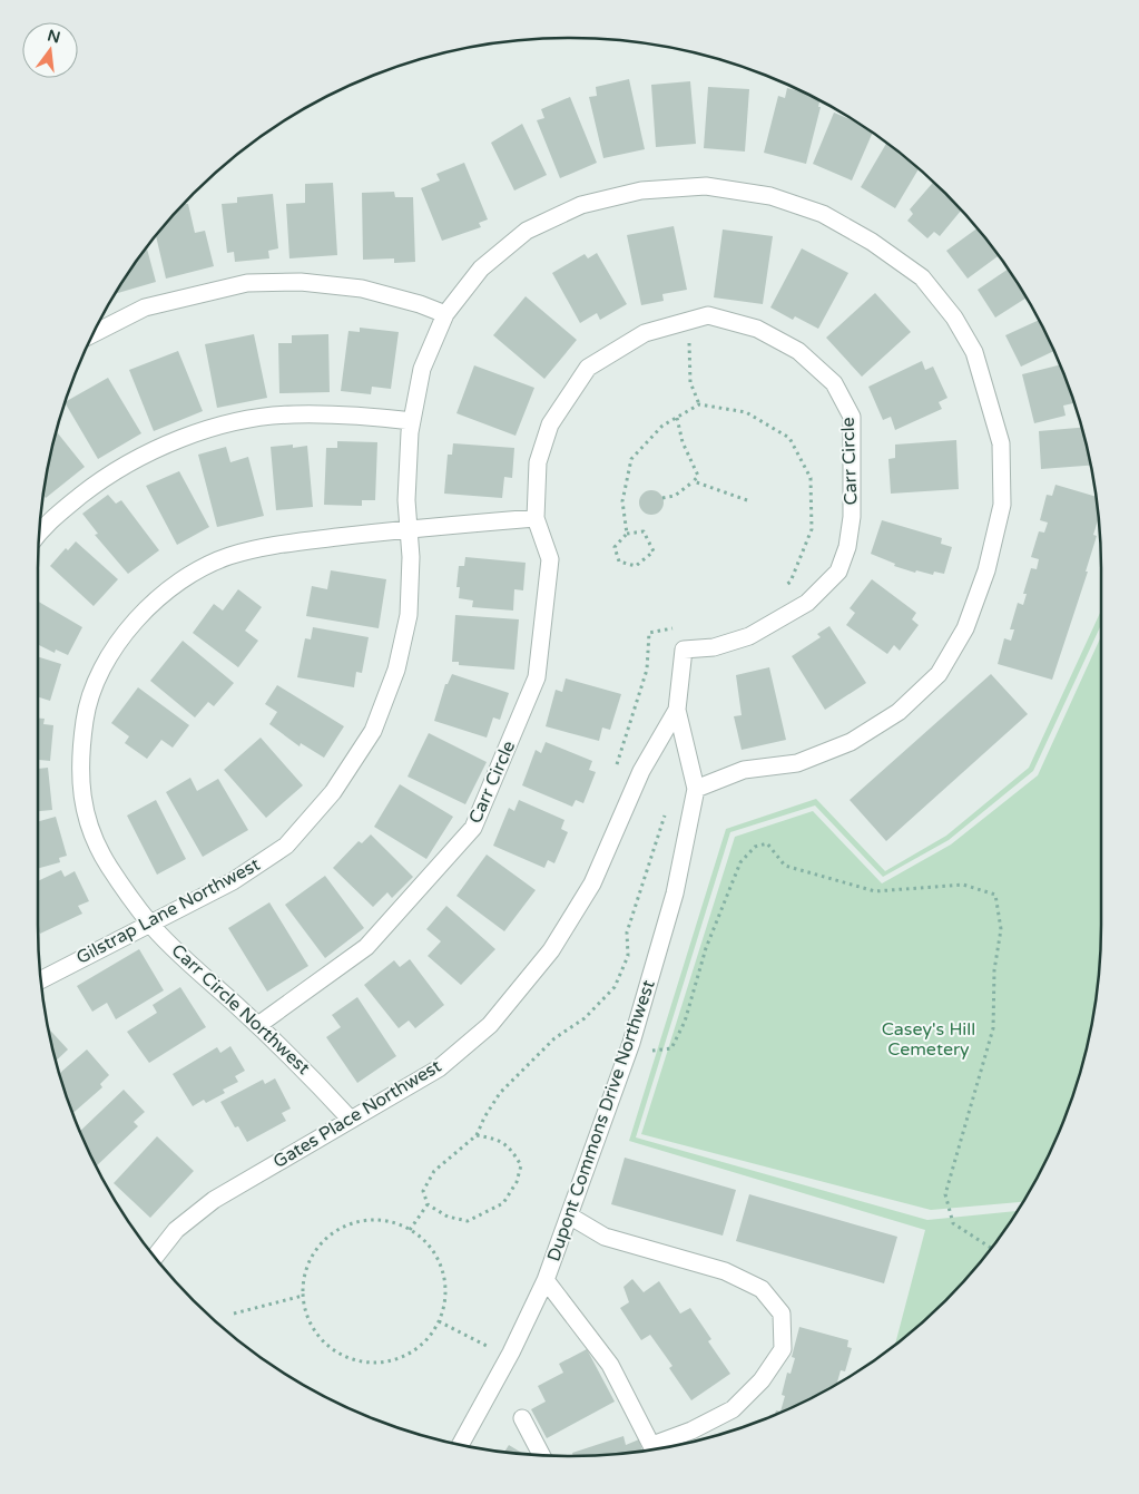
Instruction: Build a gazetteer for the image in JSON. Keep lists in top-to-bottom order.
{
  "streets": {
    "street": [
      "Carr Circle",
      "Gilstrap Lane Northwest",
      "Carr Circle Northwest",
      "Gates Place Northwest",
      "Dupont Commons Drive Northwest"
    ]
  },
  "crossings": [
    ["Carr Circle", "Carr Circle Northwest"],
    ["Carr Circle", "Gates Place Northwest"],
    ["Gilstrap Lane Northwest", "Carr Circle Northwest"],
    ["Gilstrap Lane Northwest", "Dupont Commons Drive Northwest"],
    ["Carr Circle Northwest", "Gates Place Northwest"],
    ["Gates Place Northwest", "Dupont Commons Drive Northwest"]
  ],
  "parks": ["Casey's Hill Cemetery"],
  "north": "top"
}
